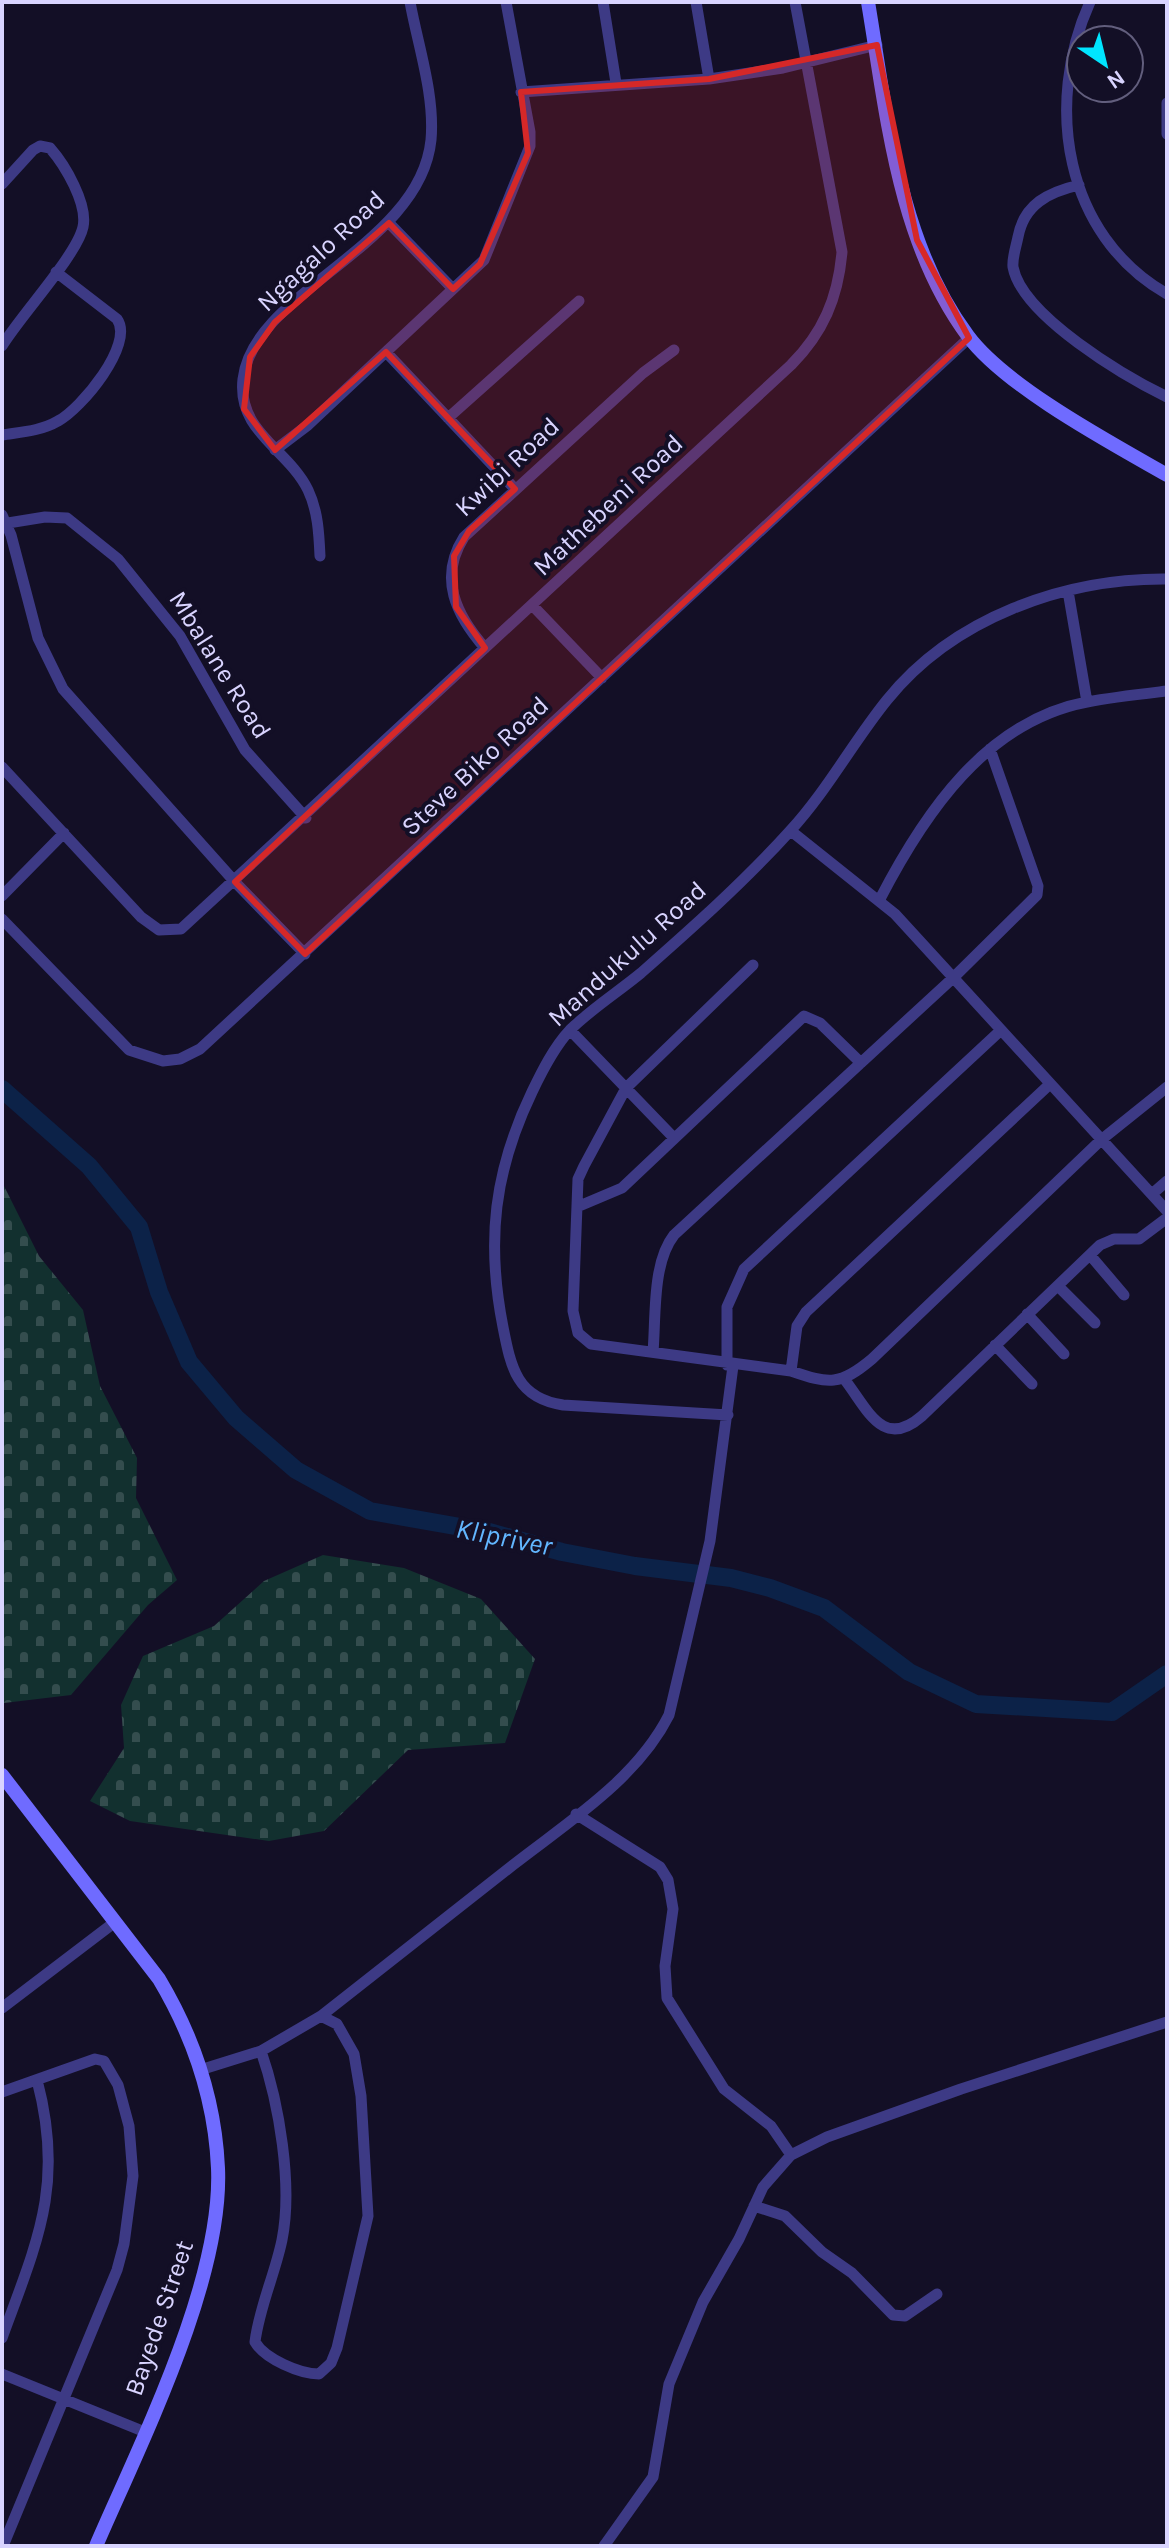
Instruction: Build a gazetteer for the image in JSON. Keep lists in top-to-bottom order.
{
  "streets": {
    "street": [
      "Ngagalo Road",
      "Kwibi Road",
      "Mathebeni Road",
      "Mbalane Road",
      "Steve Biko Road",
      "Mandukulu Road",
      "Bayede Street"
    ]
  },
  "crossings": [
    ["Kwibi Road", "Mathebeni Road"],
    ["Mathebeni Road", "Mbalane Road"],
    ["Mbalane Road", "Steve Biko Road"]
  ],
  "water": ["Klipriver"],
  "north": "bottom right"
}
